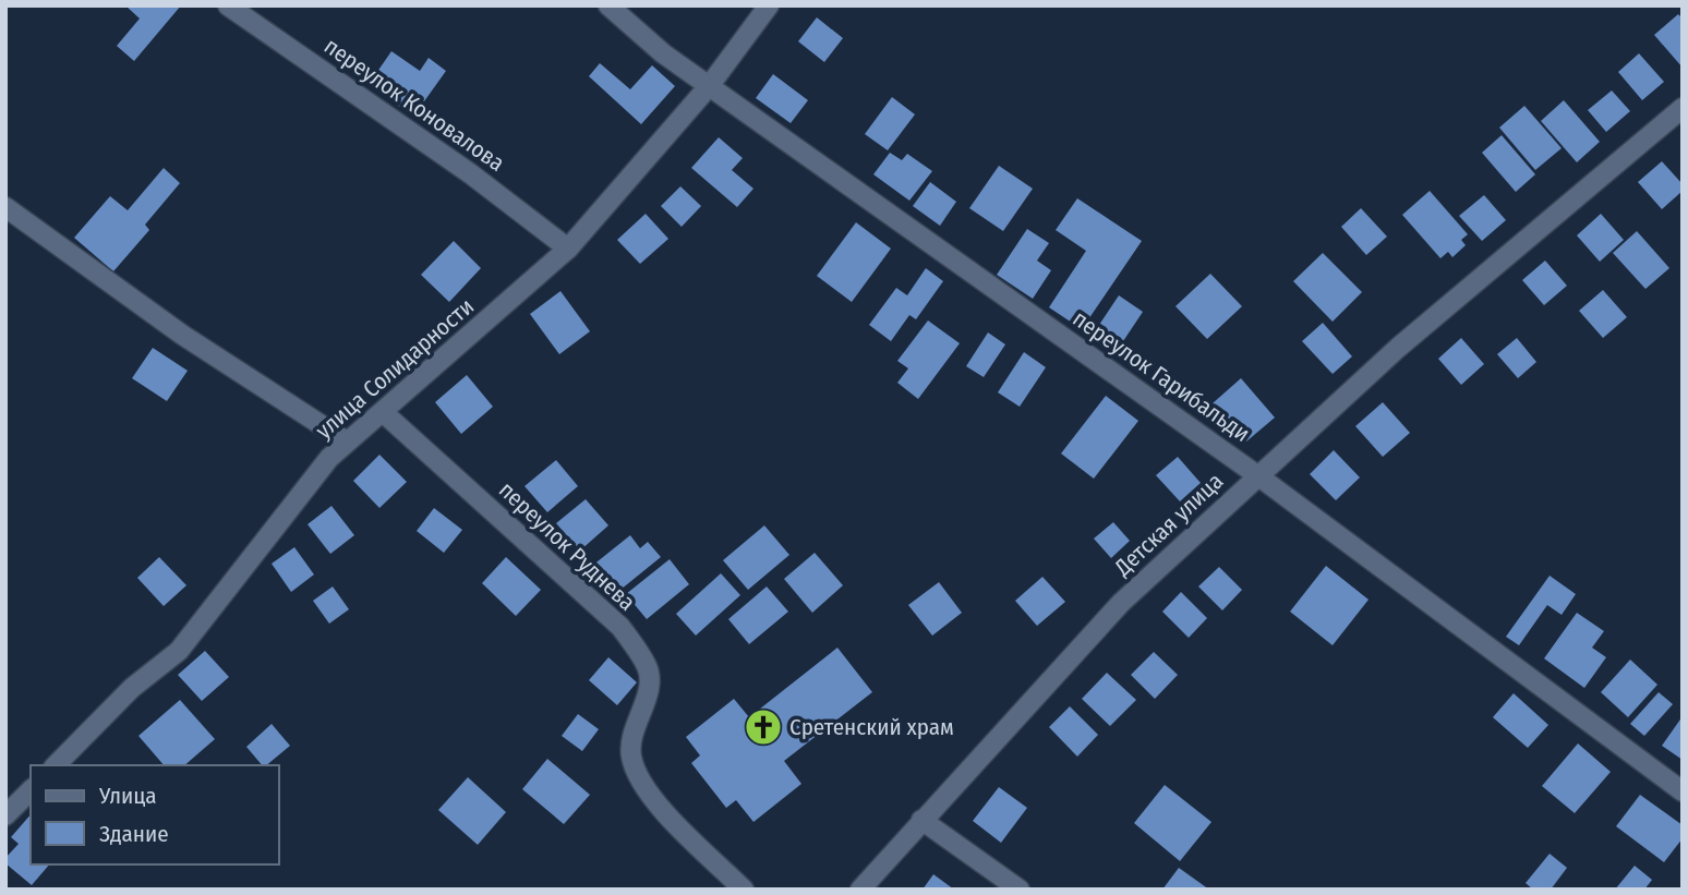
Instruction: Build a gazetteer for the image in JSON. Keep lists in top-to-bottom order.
{
  "streets": {
    "street": [
      "переулок Коновалова",
      "улица Солидарности",
      "переулок Гарибальди",
      "Детская улица",
      "переулок Руднева"
    ]
  },
  "crossings": [
    ["переулок Коновалова", "улица Солидарности"],
    ["улица Солидарности", "переулок Гарибальди"],
    ["улица Солидарности", "переулок Руднева"],
    ["переулок Гарибальди", "Детская улица"]
  ],
  "places": {
    "church": ["Сретенский храм"]
  },
  "legend": ["Улица", "Здание"]
}
